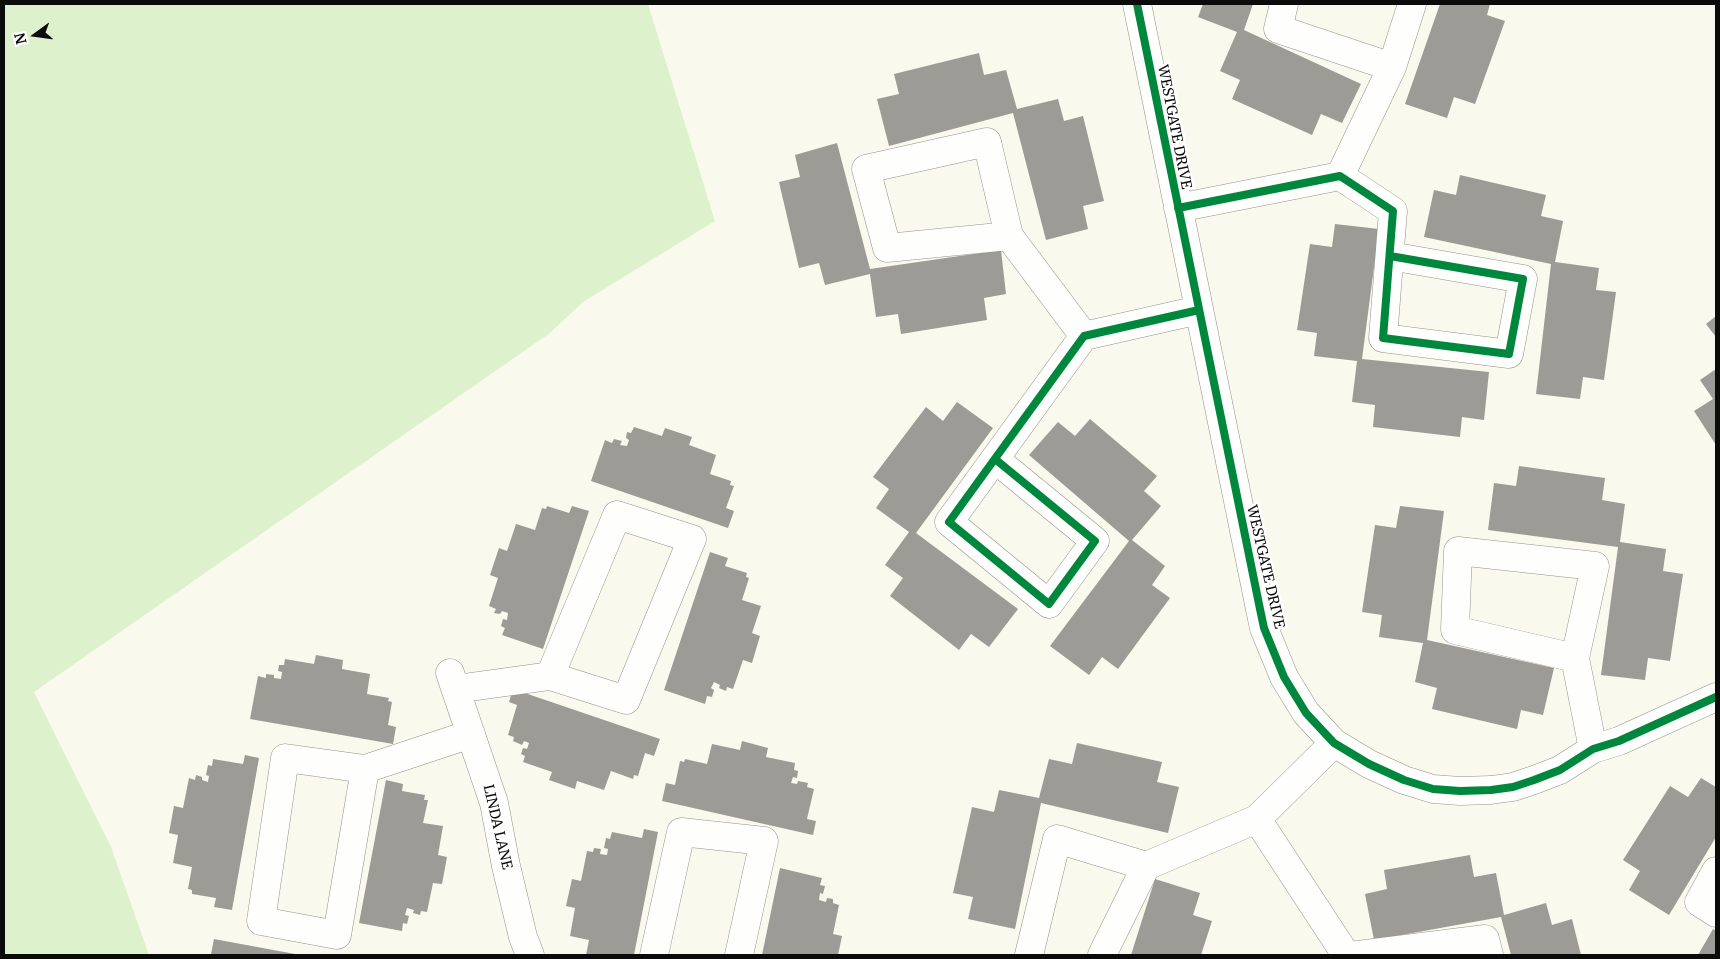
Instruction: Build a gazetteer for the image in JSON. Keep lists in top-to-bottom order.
{
  "streets": {
    "street": ["WESTGATE DRIVE", "LINDA LANE"]
  },
  "north": "left"
}
